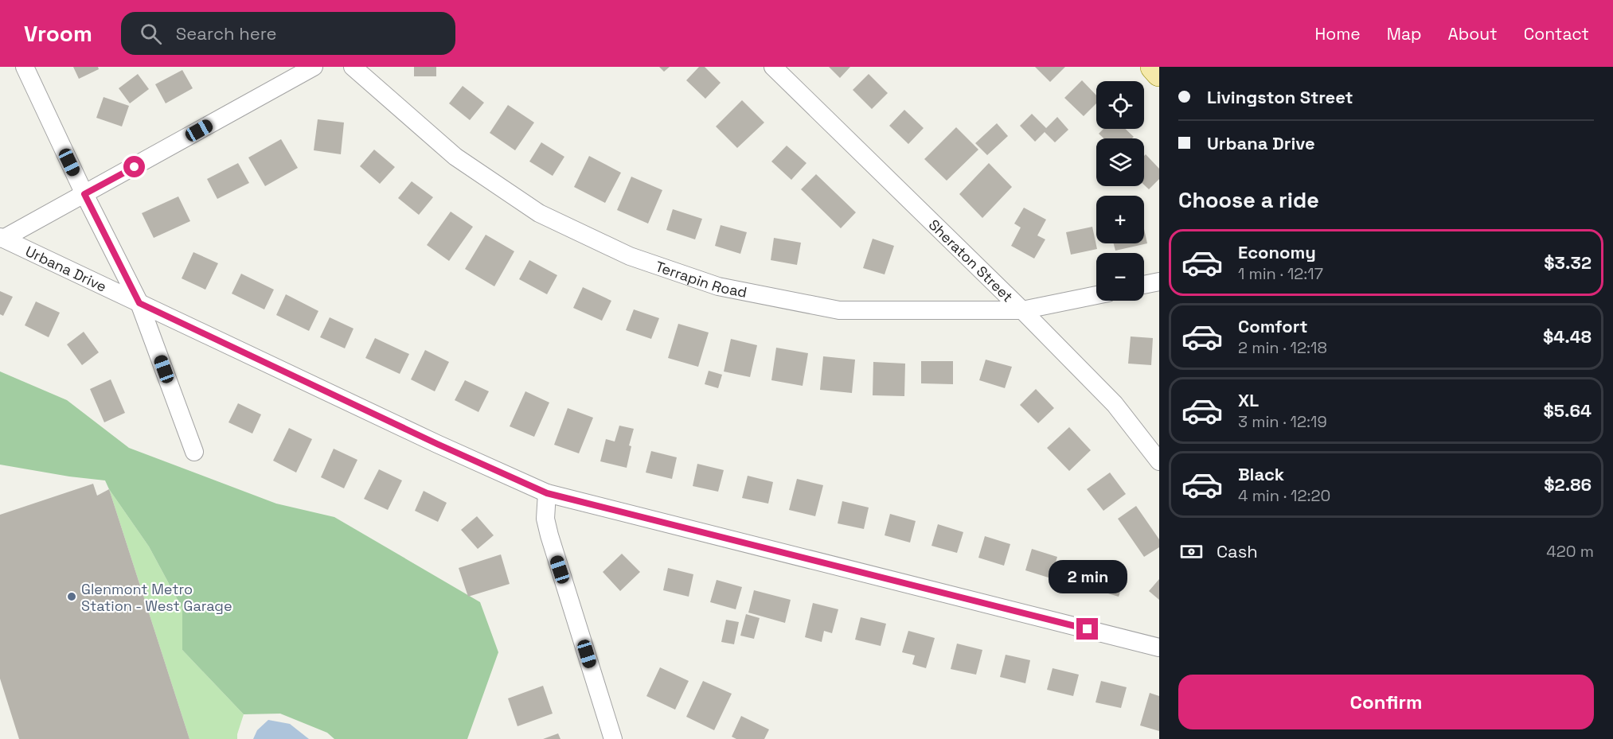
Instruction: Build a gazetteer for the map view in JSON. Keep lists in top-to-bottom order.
{
  "streets": {
    "street": ["Sheraton Street", "Urbana Drive", "Terrapin Road"]
  },
  "crossings": [
    ["Sheraton Street", "Terrapin Road"]
  ],
  "places": ["Glenmont Metro Station - West Garage"],
  "page": {
    "header": "Vroom",
    "search": "Search here",
    "nav": [
      "Home",
      "Map",
      "About",
      "Contact"
    ],
    "banner": ["Livingston Street", "Urbana Drive"],
    "map_buttons": ["+", "−"],
    "heading": "Choose a ride",
    "list": [
      {
        "name": "Economy",
        "note": "1 min · 12:17",
        "value": "$3.32"
      },
      {
        "name": "Comfort",
        "note": "2 min · 12:18",
        "value": "$4.48"
      },
      {
        "name": "XL",
        "note": "3 min · 12:19",
        "value": "$5.64"
      },
      {
        "name": "Black",
        "note": "4 min · 12:20",
        "value": "$2.86"
      }
    ],
    "pay": ["Cash", "420 m"],
    "bubble": "2 min",
    "buttons": "Confirm"
  }
}
